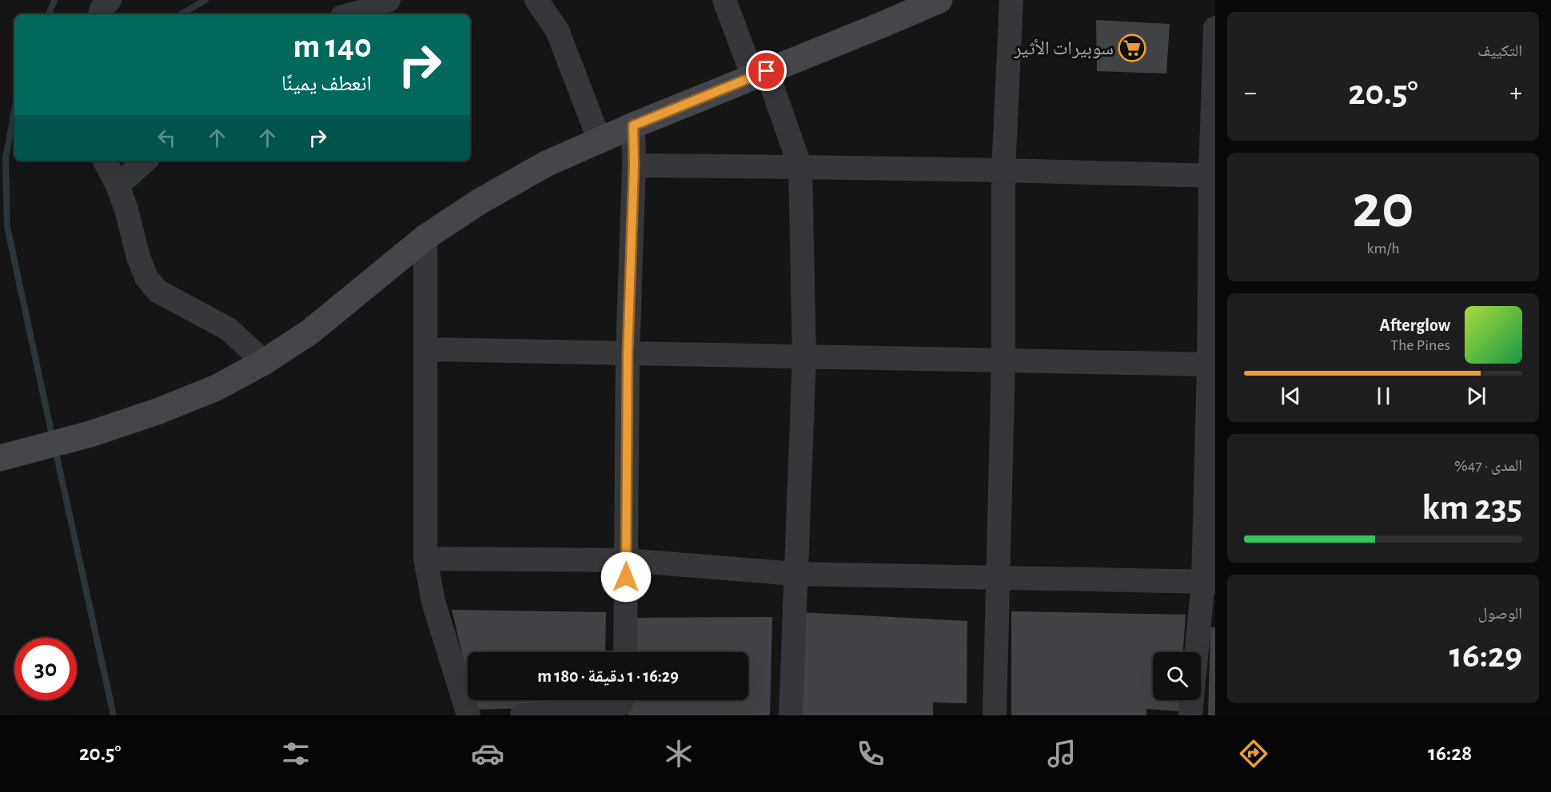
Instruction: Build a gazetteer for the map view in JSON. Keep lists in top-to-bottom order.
{
  "places": {
    "supermarket": ["سوبيرات الأثير"]
  },
  "page": {
    "tile": [
      "التكييف",
      ["20", "km/h"],
      ["المدى · 47%", "235 km"],
      ["الوصول", "16:29"]
    ],
    "turn": ["140 m", "انعطف يمينًا"],
    "heat": ["−", "20.5°", "+"],
    "song": ["Afterglow", "The Pines"],
    "limit": "30",
    "trip": "16:29 · 1 دقيقة · 180 m",
    "tabs": ["16:28", "20.5°"]
  }
}
